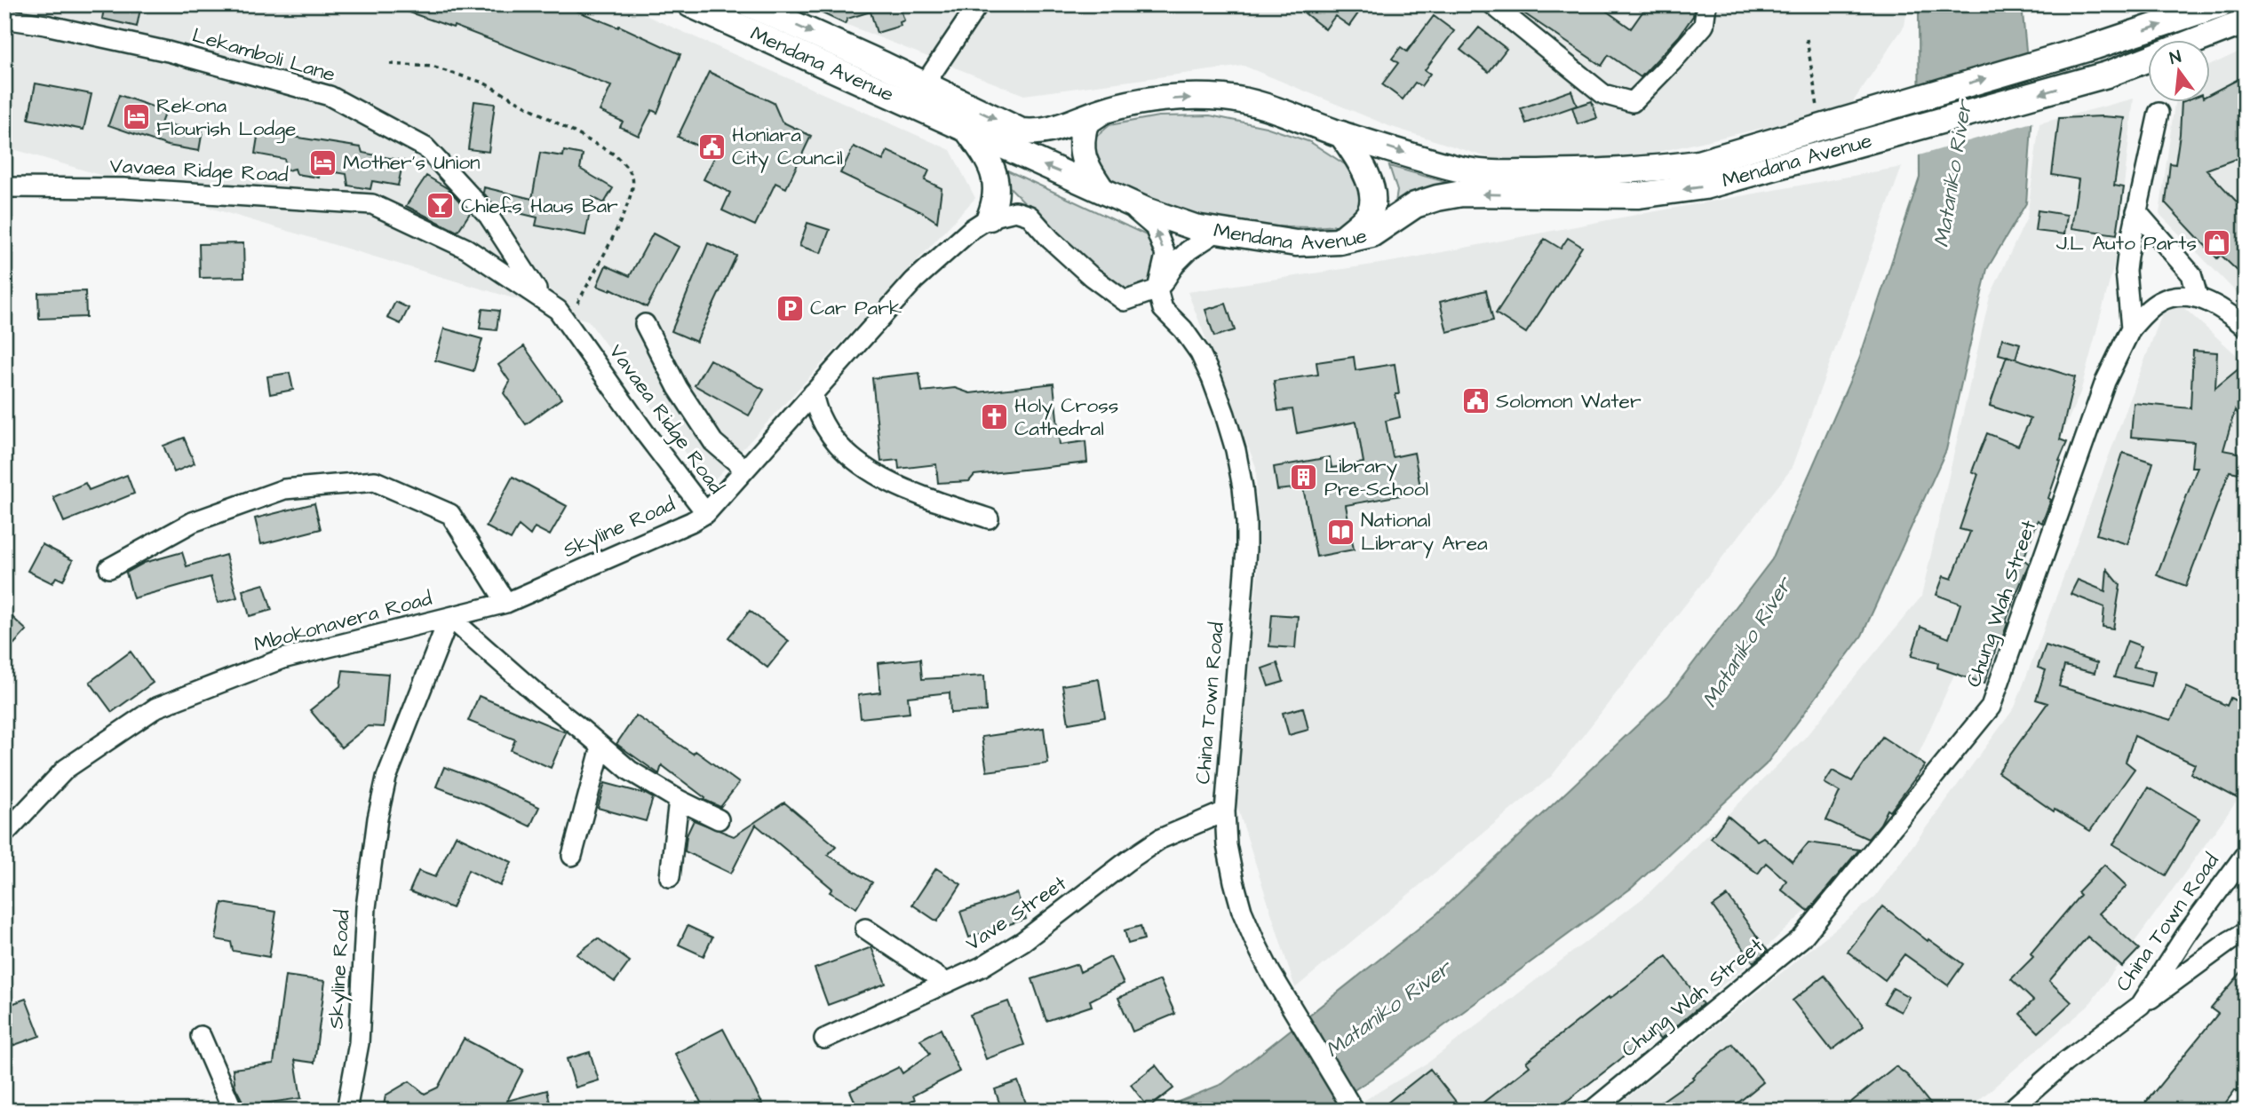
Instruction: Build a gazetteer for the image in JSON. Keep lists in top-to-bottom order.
{
  "streets": {
    "main road": ["Mendana Avenue"],
    "street": [
      "Lekamboli Lane",
      "Vavaea Ridge Road",
      "Skyline Road",
      "Chung Wah Street",
      "Mbokonavera Road",
      "China Town Road",
      "Vave Street"
    ]
  },
  "crossings": [
    ["Lekamboli Lane", "Vavaea Ridge Road"],
    ["Vavaea Ridge Road", "Skyline Road"],
    ["Skyline Road", "Mbokonavera Road"],
    ["Skyline Road", "China Town Road"],
    ["China Town Road", "Vave Street"]
  ],
  "water": ["Mataniko River"],
  "places": {
    "hotel": ["Rekona Flourish Lodge", "Mother’s Union"],
    "public building": ["Honiara City Council", "Solomon Water"],
    "bar": ["Chiefs Haus Bar"],
    "shop": ["J.L Auto Parts"],
    "parking": ["Car Park"],
    "church": ["Holy Cross Cathedral"],
    "building": ["Library Pre-School"],
    "library": ["National Library Area"]
  },
  "north": "top"
}
